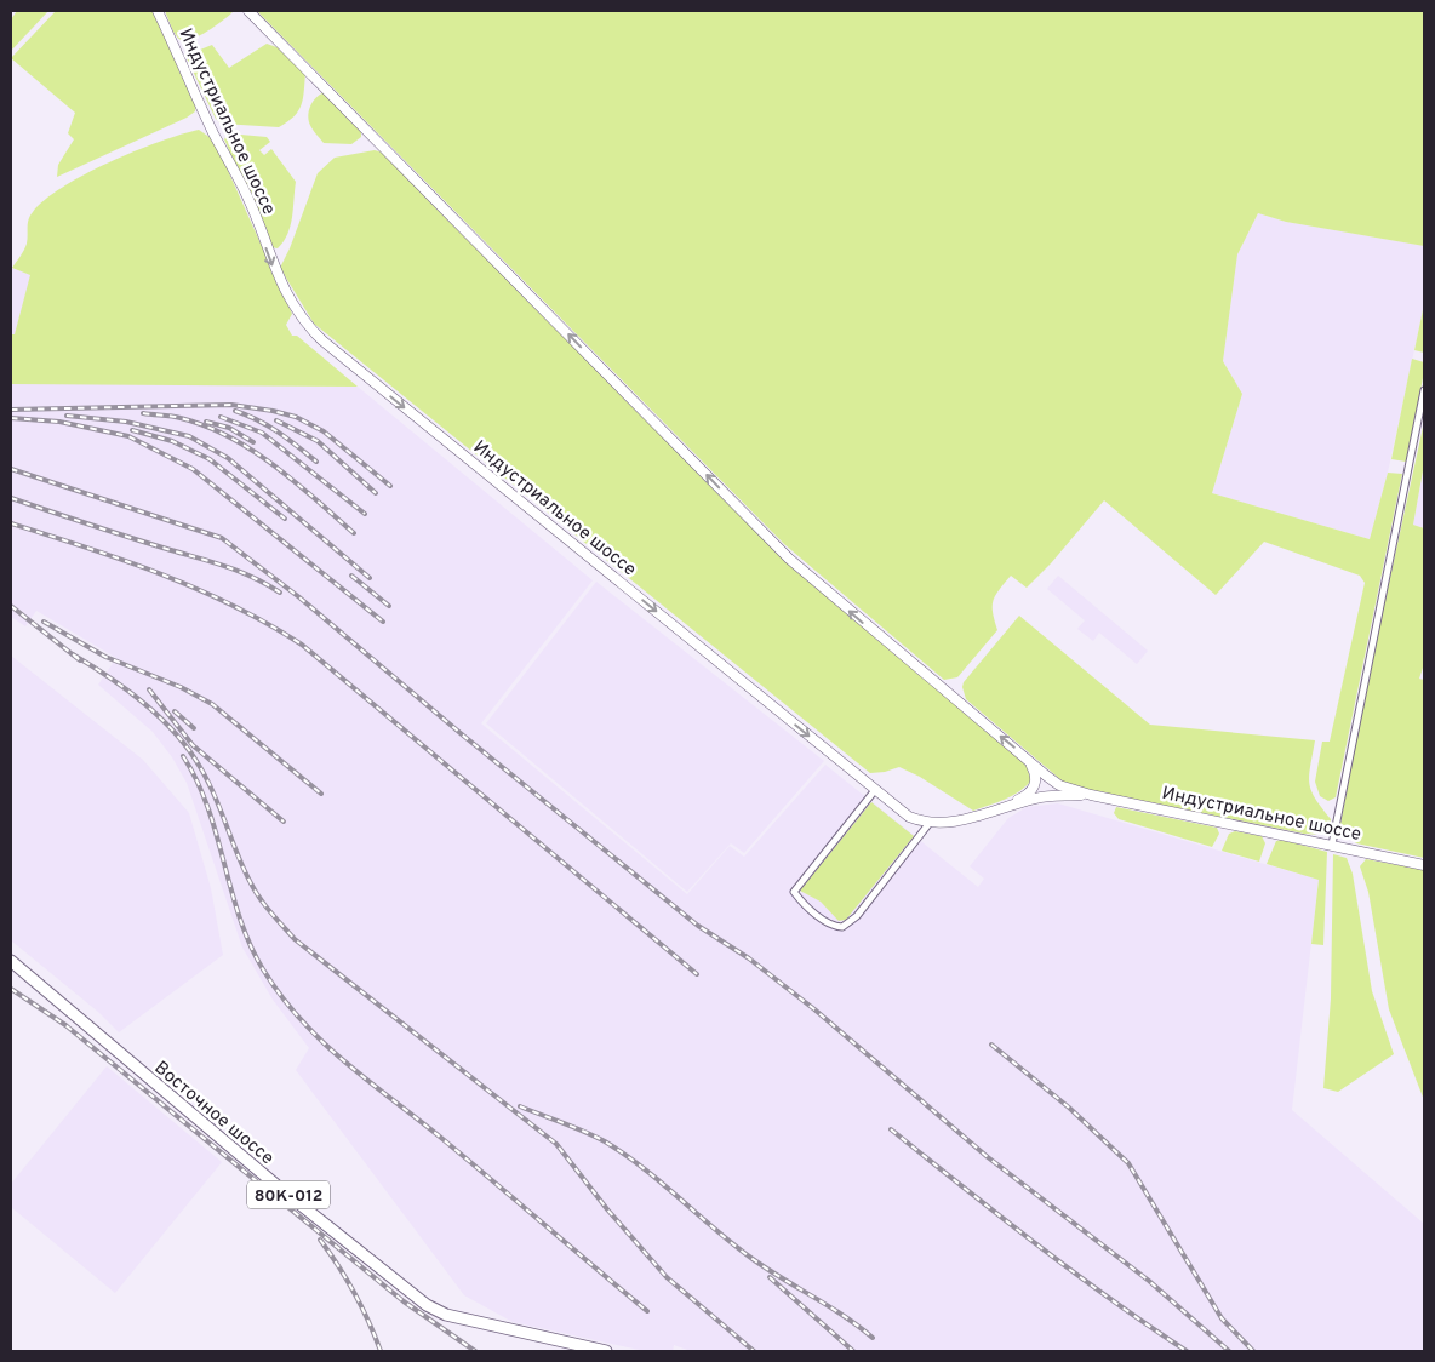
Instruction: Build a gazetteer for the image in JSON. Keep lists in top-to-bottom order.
{
  "streets": {
    "main road": ["Индустриальное шоссе", "Восточное шоссе", "80К-012"]
  }
}
